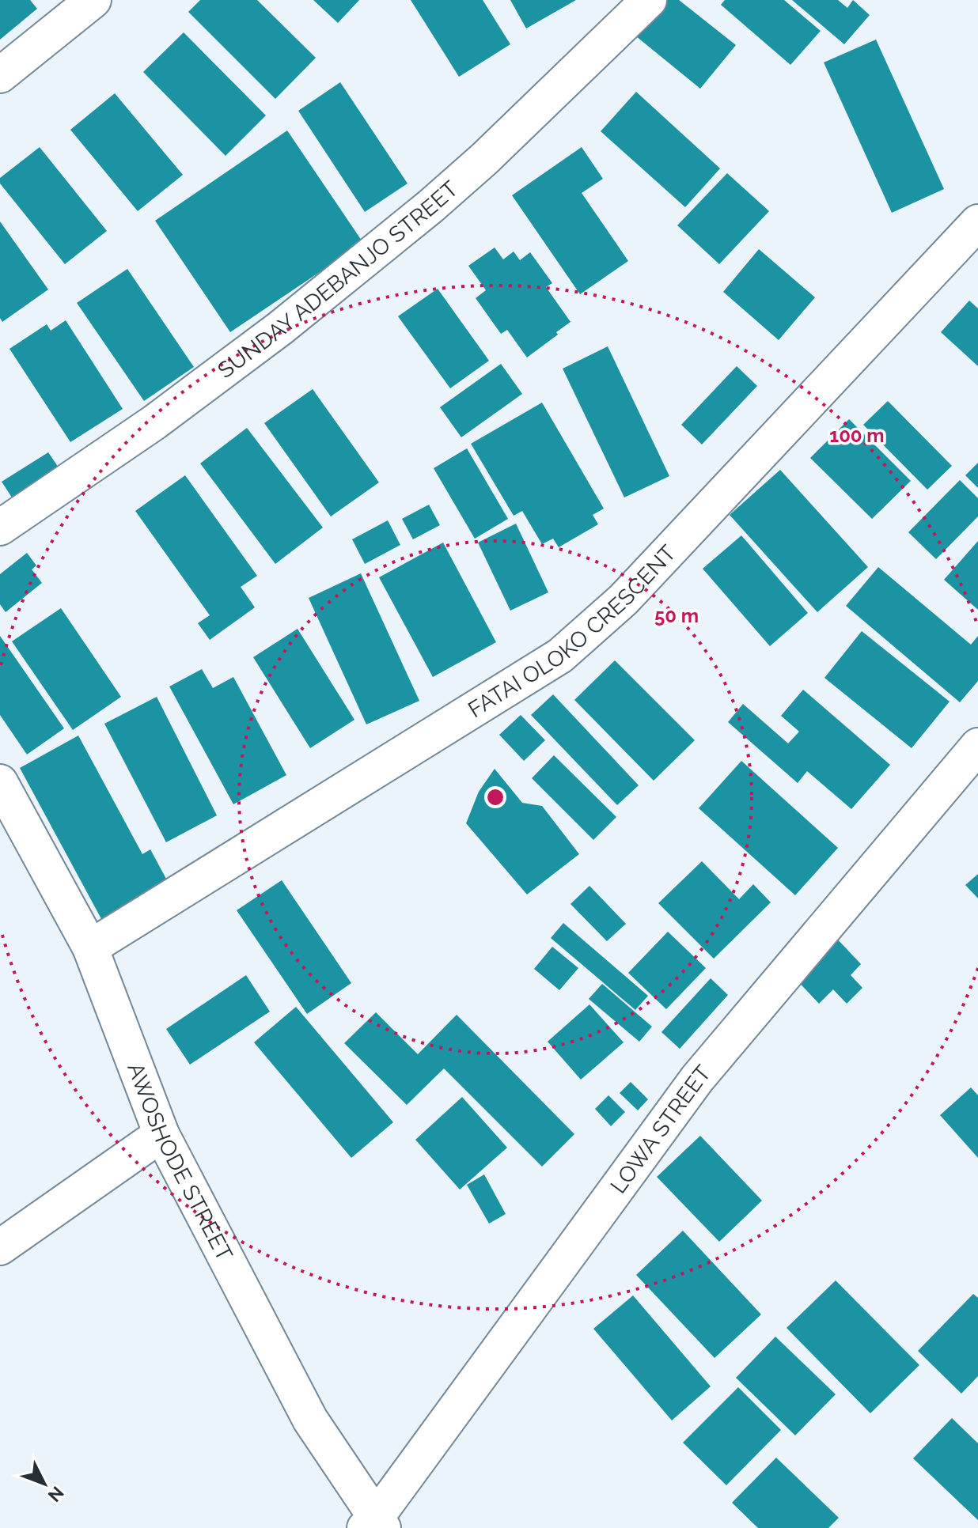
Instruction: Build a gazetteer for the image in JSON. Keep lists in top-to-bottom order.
{
  "streets": {
    "street": [
      "SUNDAY ADEBANJO STREET",
      "FATAI OLOKO CRESCENT",
      "LOWA STREET",
      "AWOSHODE STREET"
    ]
  },
  "crossings": [
    ["FATAI OLOKO CRESCENT", "AWOSHODE STREET"],
    ["LOWA STREET", "AWOSHODE STREET"]
  ],
  "north": "bottom right",
  "rings": ["100 m", "50 m"]
}
